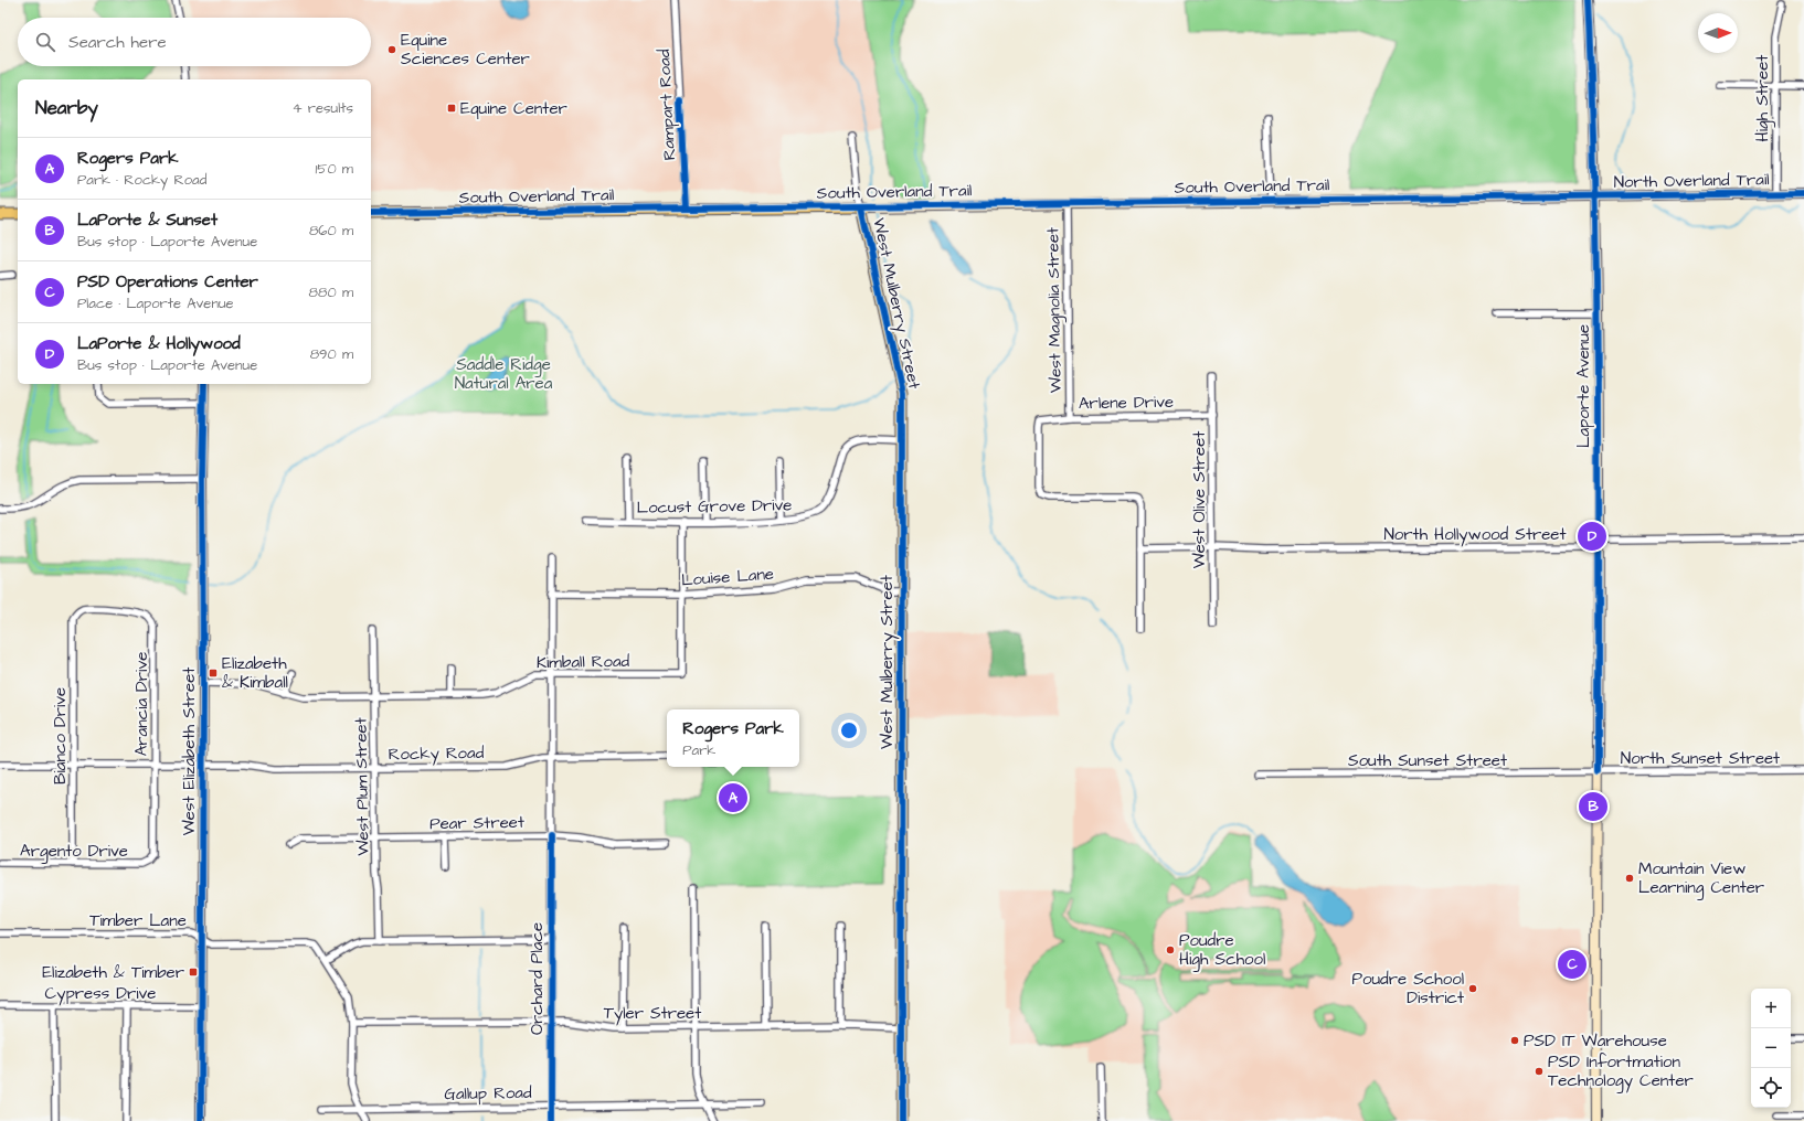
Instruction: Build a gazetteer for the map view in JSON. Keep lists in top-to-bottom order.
{
  "streets": {
    "main road": [
      "North Overland Trail",
      "South Overland Trail",
      "West Mulberry Street",
      "Laporte Avenue",
      "West Elizabeth Street"
    ],
    "street": [
      "High Street",
      "Rampart Road",
      "West Magnolia Street",
      "Arlene Drive",
      "West Olive Street",
      "Locust Grove Drive",
      "North Hollywood Street",
      "Louise Lane",
      "Kimball Road",
      "Arancia Drive",
      "Bianco Drive",
      "Rocky Road",
      "North Sunset Street",
      "South Sunset Street",
      "West Plum Street",
      "Pear Street",
      "Argento Drive",
      "Timber Lane",
      "Orchard Place",
      "Cypress Drive",
      "Tyler Street",
      "Gallup Road"
    ]
  },
  "crossings": [
    ["High Street", "North Overland Trail"],
    ["Rampart Road", "South Overland Trail"],
    ["North Overland Trail", "South Overland Trail"],
    ["North Overland Trail", "Laporte Avenue"],
    ["South Overland Trail", "West Mulberry Street"],
    ["South Overland Trail", "West Magnolia Street"],
    ["West Mulberry Street", "Locust Grove Drive"],
    ["West Mulberry Street", "Louise Lane"],
    ["West Mulberry Street", "Tyler Street"],
    ["West Magnolia Street", "Arlene Drive"],
    ["Laporte Avenue", "North Hollywood Street"],
    ["Laporte Avenue", "North Sunset Street"],
    ["Laporte Avenue", "South Sunset Street"],
    ["Arlene Drive", "West Olive Street"],
    ["Arlene Drive", "North Hollywood Street"],
    ["West Olive Street", "North Hollywood Street"],
    ["Locust Grove Drive", "Kimball Road"],
    ["Louise Lane", "Kimball Road"],
    ["Louise Lane", "Orchard Place"],
    ["Kimball Road", "West Elizabeth Street"],
    ["Kimball Road", "West Plum Street"],
    ["Kimball Road", "Orchard Place"],
    ["Arancia Drive", "Bianco Drive"],
    ["Arancia Drive", "Rocky Road"],
    ["Arancia Drive", "Argento Drive"],
    ["Bianco Drive", "Rocky Road"],
    ["Bianco Drive", "Argento Drive"],
    ["West Elizabeth Street", "Rocky Road"],
    ["West Elizabeth Street", "Timber Lane"],
    ["West Elizabeth Street", "Cypress Drive"],
    ["Rocky Road", "West Plum Street"],
    ["Rocky Road", "Orchard Place"],
    ["North Sunset Street", "South Sunset Street"],
    ["West Plum Street", "Pear Street"],
    ["Pear Street", "Orchard Place"],
    ["Orchard Place", "Tyler Street"],
    ["Orchard Place", "Gallup Road"]
  ],
  "parks": ["Saddle Ridge Natural Area"],
  "places": {
    "other": [
      "Equine Sciences Center",
      "Mountain View Learning Center",
      "Poudre High School",
      "Poudre School District",
      "PSD IT Warehouse",
      "PSD Infortmation Technology Center"
    ],
    "transit": ["Equine Center", "Elizabeth & Kimball", "Elizabeth & Timber"]
  },
  "north": "right",
  "page": {
    "search": "Search here",
    "heading": ["Nearby", "4 results"],
    "list": [
      {
        "mark": "A",
        "name": "Rogers Park",
        "note": "Park · Rocky Road",
        "value": "150 m"
      },
      {
        "mark": "B",
        "name": "LaPorte & Sunset",
        "note": "Bus stop · Laporte Avenue",
        "value": "860 m"
      },
      {
        "mark": "C",
        "name": "PSD Operations Center",
        "note": "Place · Laporte Avenue",
        "value": "880 m"
      },
      {
        "mark": "D",
        "name": "LaPorte & Hollywood",
        "note": "Bus stop · Laporte Avenue",
        "value": "890 m"
      }
    ],
    "pins": [
      "D",
      "A",
      "B",
      "C"
    ],
    "popup": ["Rogers Park", "Park"],
    "map_buttons": ["+", "−"]
  }
}
